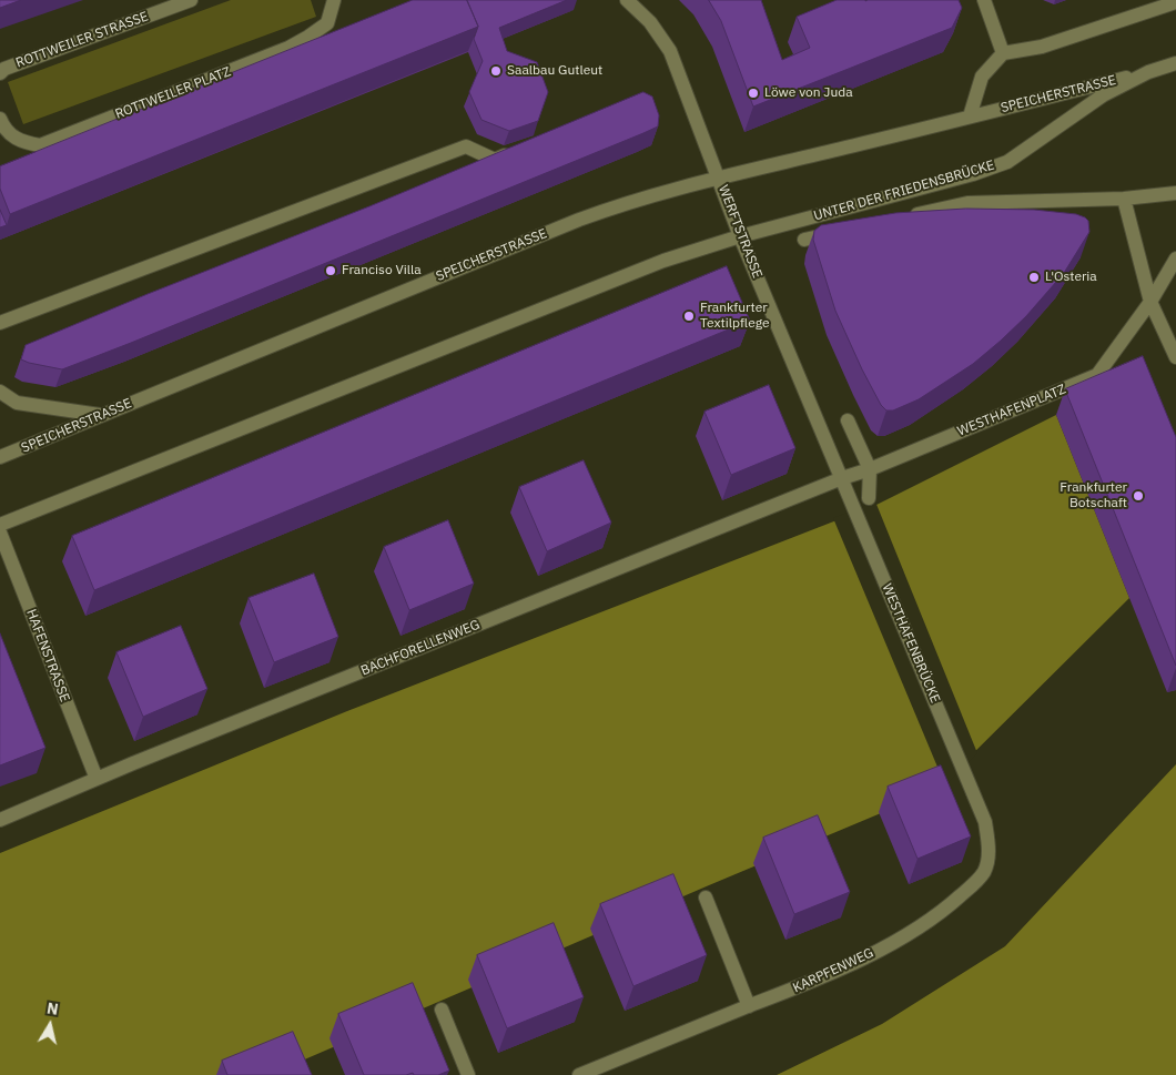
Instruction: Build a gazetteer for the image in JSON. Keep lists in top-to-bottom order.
{
  "streets": {
    "street": [
      "ROTTWEILER STRASSE",
      "ROTTWEILER PLATZ",
      "SPEICHERSTRASSE",
      "UNTER DER FRIEDENSBRÜCKE",
      "WERFTSTRASSE",
      "WESTHAFENPLATZ",
      "WESTHAFENBRÜCKE",
      "BACHFORELLENWEG",
      "HAFENSTRASSE",
      "KARPFENWEG"
    ]
  },
  "crossings": [
    ["SPEICHERSTRASSE", "UNTER DER FRIEDENSBRÜCKE"],
    ["SPEICHERSTRASSE", "WERFTSTRASSE"],
    ["UNTER DER FRIEDENSBRÜCKE", "WERFTSTRASSE"],
    ["WERFTSTRASSE", "WESTHAFENPLATZ"],
    ["WERFTSTRASSE", "WESTHAFENBRÜCKE"],
    ["WERFTSTRASSE", "BACHFORELLENWEG"],
    ["WESTHAFENPLATZ", "BACHFORELLENWEG"],
    ["WESTHAFENBRÜCKE", "KARPFENWEG"],
    ["BACHFORELLENWEG", "HAFENSTRASSE"]
  ],
  "places": [
    "Saalbau Gutleut",
    "Löwe von Juda",
    "Franciso Villa",
    "L'Osteria",
    "Frankfurter Textilpflege",
    "Frankfurter Botschaft"
  ],
  "north": "top"
}
